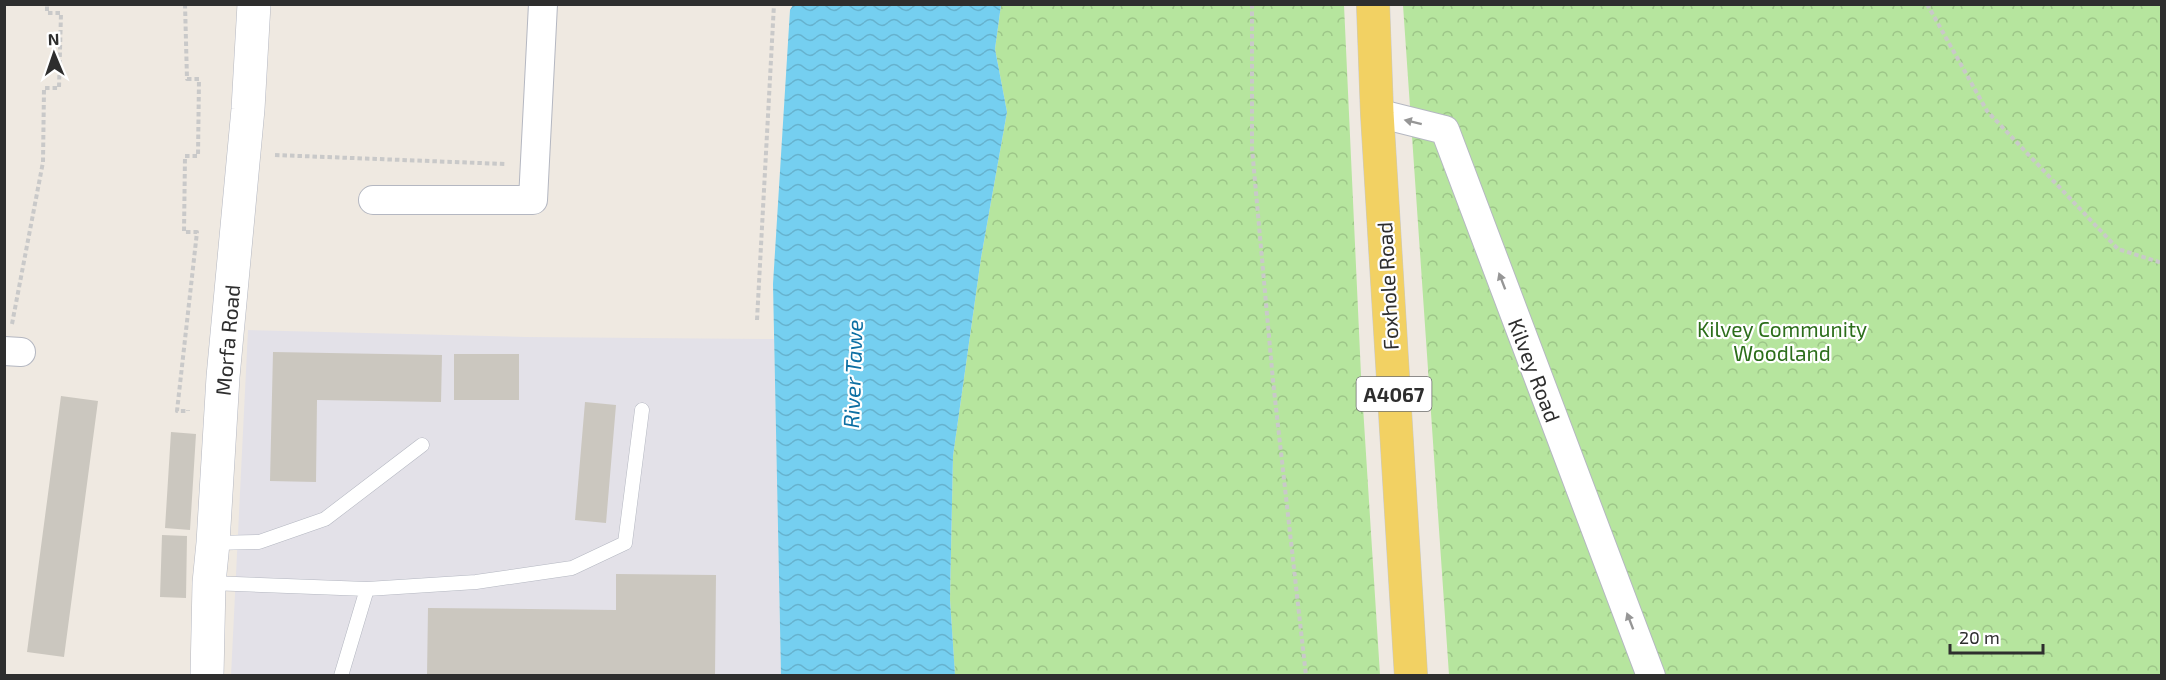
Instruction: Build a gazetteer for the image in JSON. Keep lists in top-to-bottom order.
{
  "streets": {
    "main road": ["Foxhole Road", "A4067"],
    "street": ["Morfa Road", "Kilvey Road"]
  },
  "crossings": [
    ["Foxhole Road", "Kilvey Road"],
    ["Foxhole Road", "A4067"],
    ["Kilvey Road", "A4067"]
  ],
  "one_way": ["Kilvey Road"],
  "water": ["River Tawe"],
  "parks": ["Kilvey Community Woodland"],
  "scale_bar": "20 m",
  "north": "top"
}
